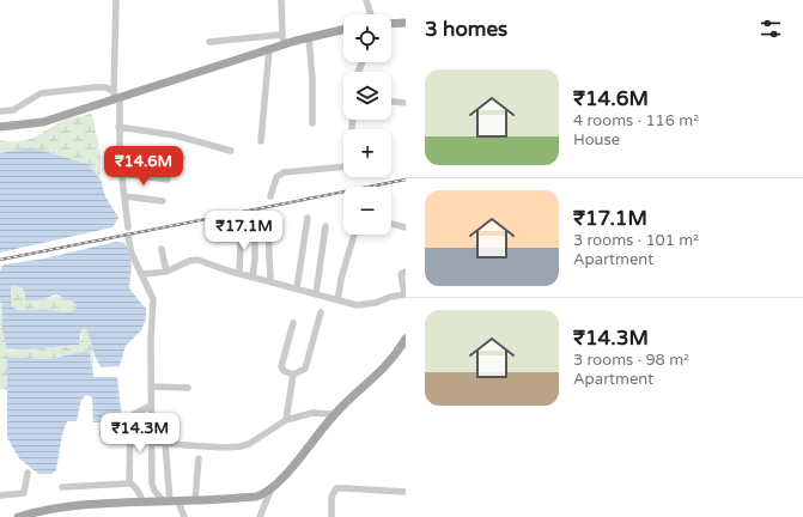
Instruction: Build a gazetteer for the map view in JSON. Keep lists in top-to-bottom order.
{
  "page": {
    "heading": "3 homes",
    "map_buttons": ["+", "−"],
    "list": [
      {
        "name": "₹14.6M",
        "note": "4 rooms · 116 m² · House"
      },
      {
        "name": "₹17.1M",
        "note": "3 rooms · 101 m² · Apartment"
      },
      {
        "name": "₹14.3M",
        "note": "3 rooms · 98 m² · Apartment"
      }
    ],
    "price": ["₹14.6M", "₹17.1M", "₹14.3M"]
  }
}
